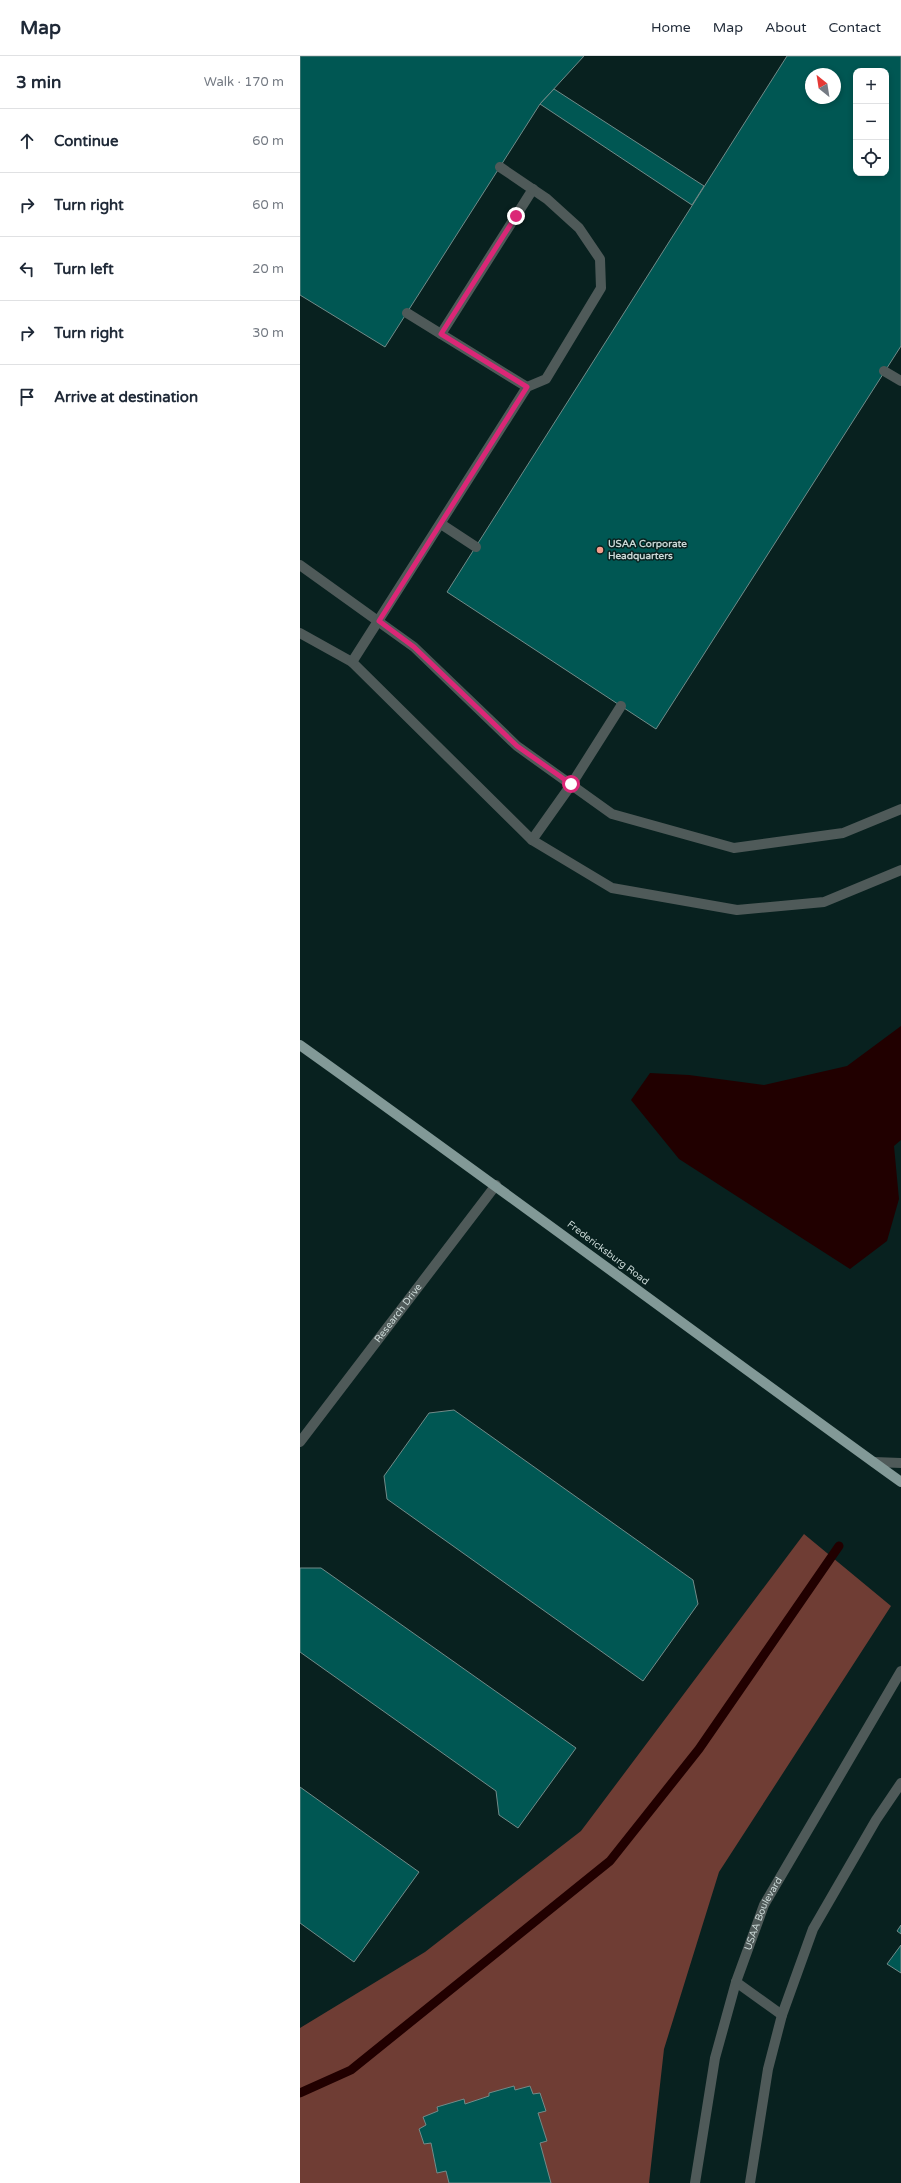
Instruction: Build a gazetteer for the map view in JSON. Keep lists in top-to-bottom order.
{
  "streets": {
    "main road": ["Fredericksburg Road"],
    "street": ["Research Drive", "USAA Boulevard"]
  },
  "crossings": [
    ["Fredericksburg Road", "Research Drive"]
  ],
  "places": ["USAA Corporate Headquarters"],
  "north": "top left",
  "page": {
    "header": "Map",
    "nav": [
      "Home",
      "Map",
      "About",
      "Contact"
    ],
    "heading": ["3 min", "Walk · 170 m"],
    "map_buttons": ["+", "−"],
    "list": [
      ["Continue", "60 m"],
      ["Turn right", "60 m"],
      ["Turn left", "20 m"],
      ["Turn right", "30 m"],
      "Arrive at destination"
    ]
  }
}
